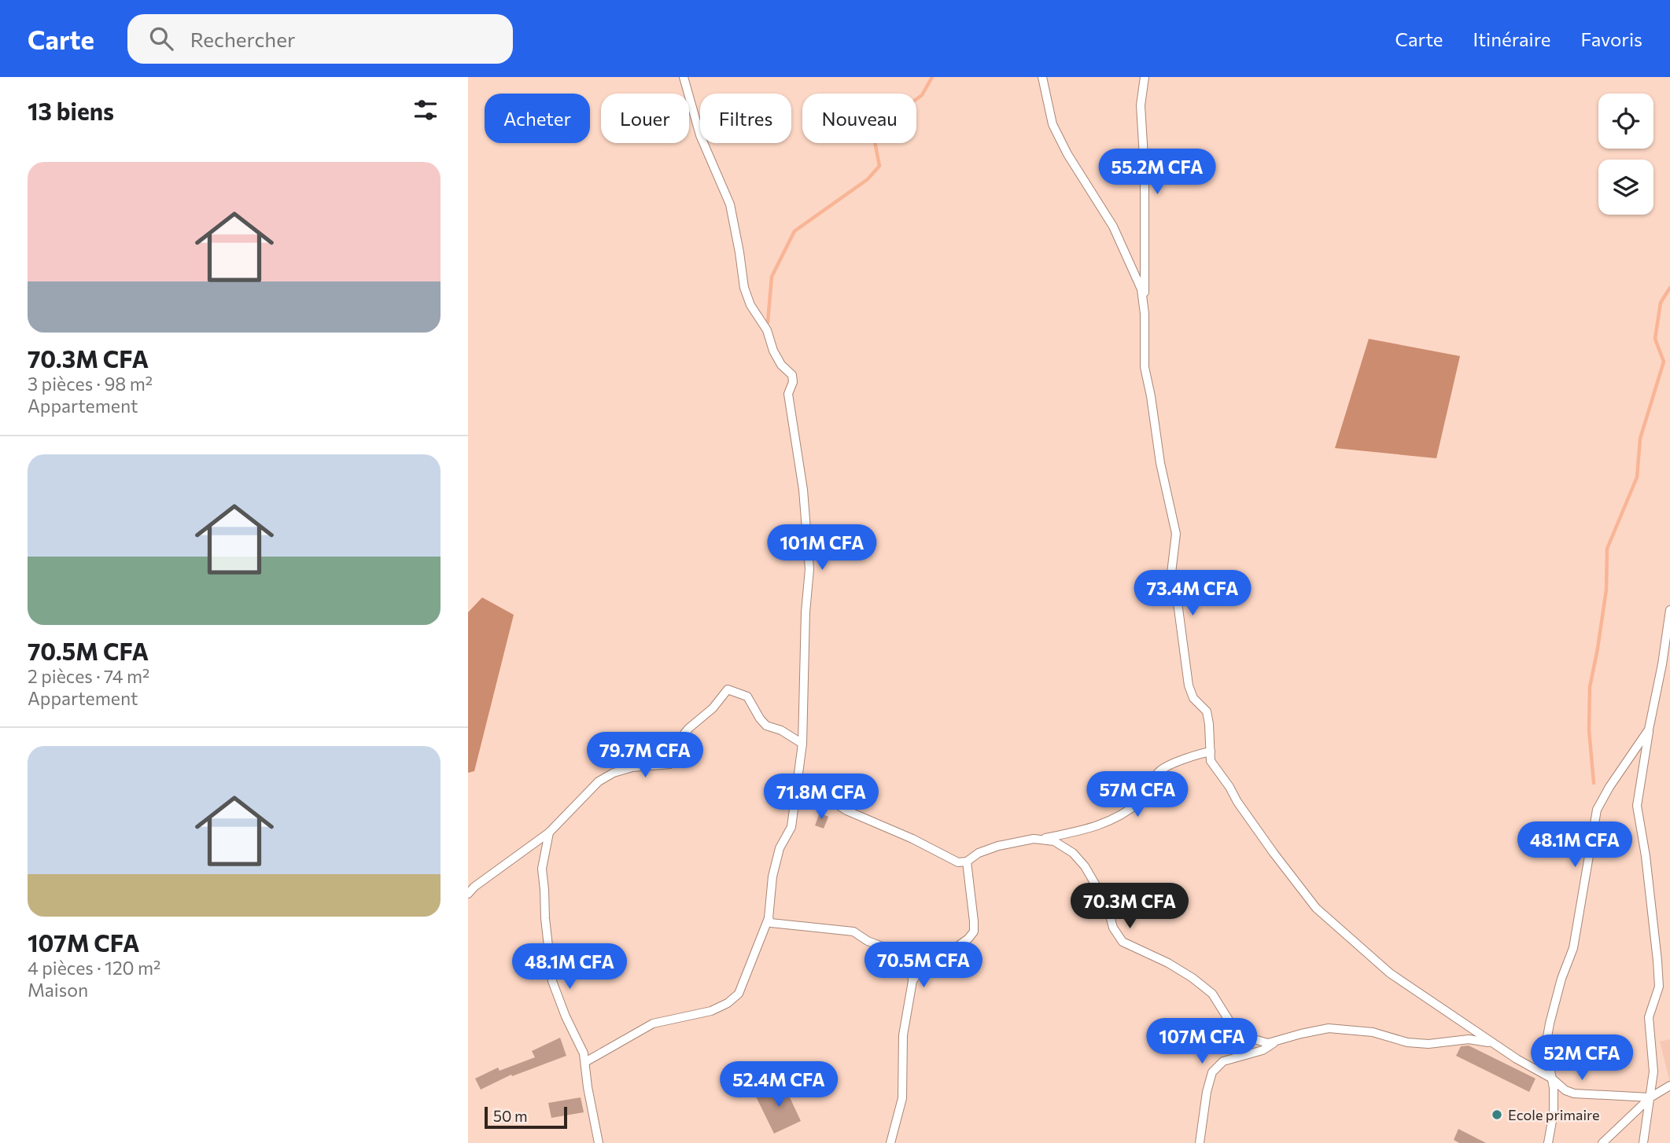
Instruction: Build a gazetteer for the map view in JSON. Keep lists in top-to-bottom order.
{
  "places": ["Ecole primaire"],
  "scale_bar": "50 m",
  "page": {
    "header": "Carte",
    "search": "Rechercher",
    "nav": ["Carte", "Itinéraire", "Favoris"],
    "heading": "13 biens",
    "chip": [
      "Acheter",
      "Louer",
      "Filtres",
      "Nouveau"
    ],
    "list": [
      {
        "name": "70.3M CFA",
        "note": "3 pièces · 98 m² · Appartement"
      },
      {
        "name": "70.5M CFA",
        "note": "2 pièces · 74 m² · Appartement"
      },
      {
        "name": "107M CFA",
        "note": "4 pièces · 120 m² · Maison"
      }
    ],
    "price": [
      "55.2M CFA",
      "101M CFA",
      "73.4M CFA",
      "79.7M CFA",
      "57M CFA",
      "71.8M CFA",
      "48.1M CFA",
      "70.3M CFA",
      "70.5M CFA",
      "48.1M CFA",
      "107M CFA",
      "52M CFA",
      "52.4M CFA"
    ],
    "scale": "50 m"
  }
}
